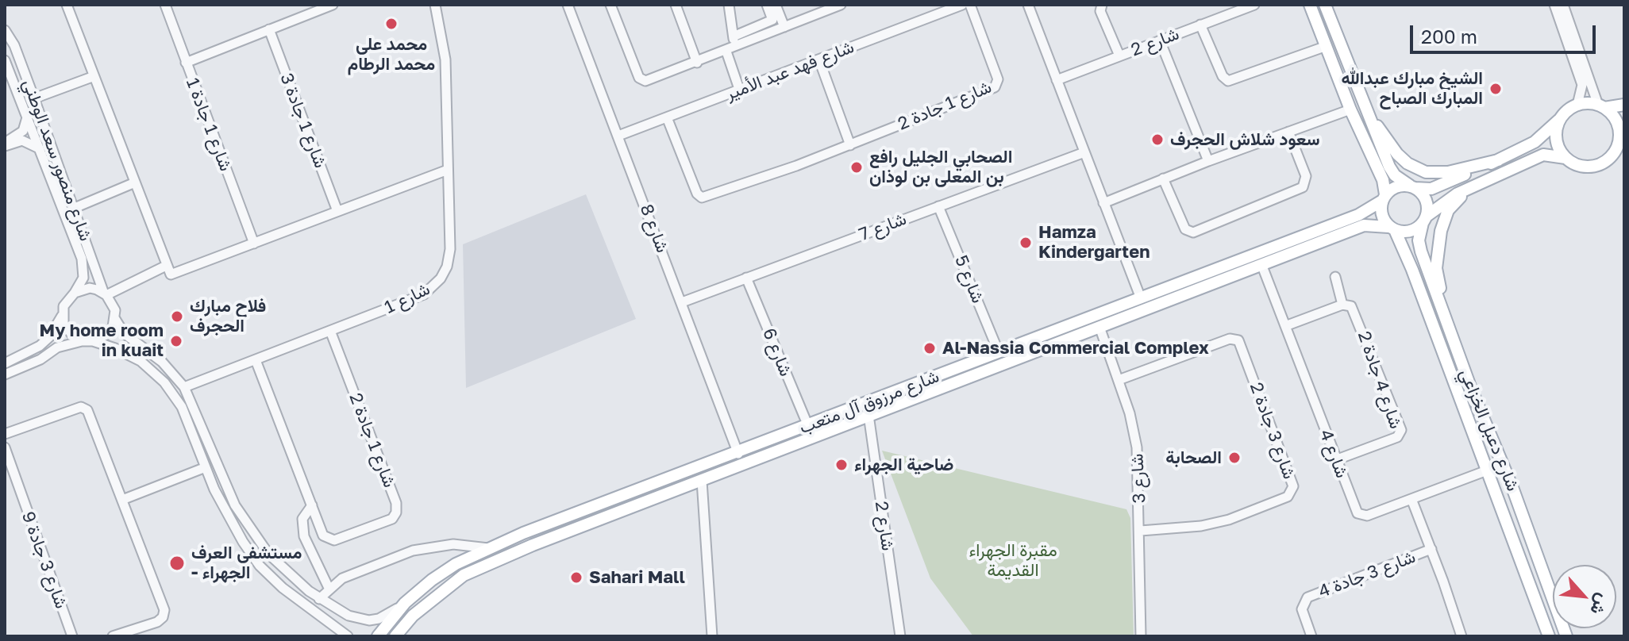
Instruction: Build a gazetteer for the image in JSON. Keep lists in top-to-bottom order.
{
  "streets": {
    "main road": ["شارع مرزوق آل متعب", "شارع دعبل الخزاعي"],
    "street": [
      "شارع 2",
      "شارع فهد عبد الأمير",
      "شارع 1 جادة 2",
      "شارع 1 جادة 3",
      "شارع 1 جادة 1",
      "شارع منصور سعد الوطني",
      "شارع 7",
      "شارع 8",
      "شارع 5",
      "شارع 1",
      "شارع 6",
      "شارع 4 جادة 2",
      "شارع 3 جادة 2",
      "شارع 4",
      "شارع 3",
      "شارع 3 جادة 9",
      "شارع 3 جادة 4"
    ]
  },
  "crossings": [
    ["شارع 2", "شارع مرزوق آل متعب"],
    ["شارع فهد عبد الأمير", "شارع 1 جادة 2"],
    ["شارع فهد عبد الأمير", "شارع 8"],
    ["شارع 1 جادة 2", "شارع 1"],
    ["شارع 7", "شارع 8"],
    ["شارع 7", "شارع 5"],
    ["شارع 7", "شارع 6"],
    ["شارع 8", "شارع مرزوق آل متعب"],
    ["شارع 5", "شارع مرزوق آل متعب"],
    ["شارع 6", "شارع مرزوق آل متعب"],
    ["شارع 4 جادة 2", "شارع 4"],
    ["شارع مرزوق آل متعب", "شارع دعبل الخزاعي"],
    ["شارع مرزوق آل متعب", "شارع 4"],
    ["شارع مرزوق آل متعب", "شارع 3"],
    ["شارع دعبل الخزاعي", "شارع 4"],
    ["شارع 3 جادة 2", "شارع 3"],
    ["شارع 4", "شارع 3 جادة 4"]
  ],
  "parks": ["مقبرة الجهراء القديمة"],
  "places": [
    "محمد علي محمد الرطام",
    "الشيخ مبارك عبدالله المبارك الصباح",
    "سعود شلاش الحجرف",
    "الصحابي الجليل رافع بن المعلى بن لوذان",
    "Hamza Kindergarten",
    "فلاح مبارك الحجرف",
    "My home room in kuait",
    "Al-Nassia Commercial Complex",
    "الصحابة",
    "ضاحية الجهراء",
    "مستشفى العرف - الجهراء",
    "Sahari Mall"
  ],
  "scale_bar": "200 m",
  "north": "bottom right"
}
